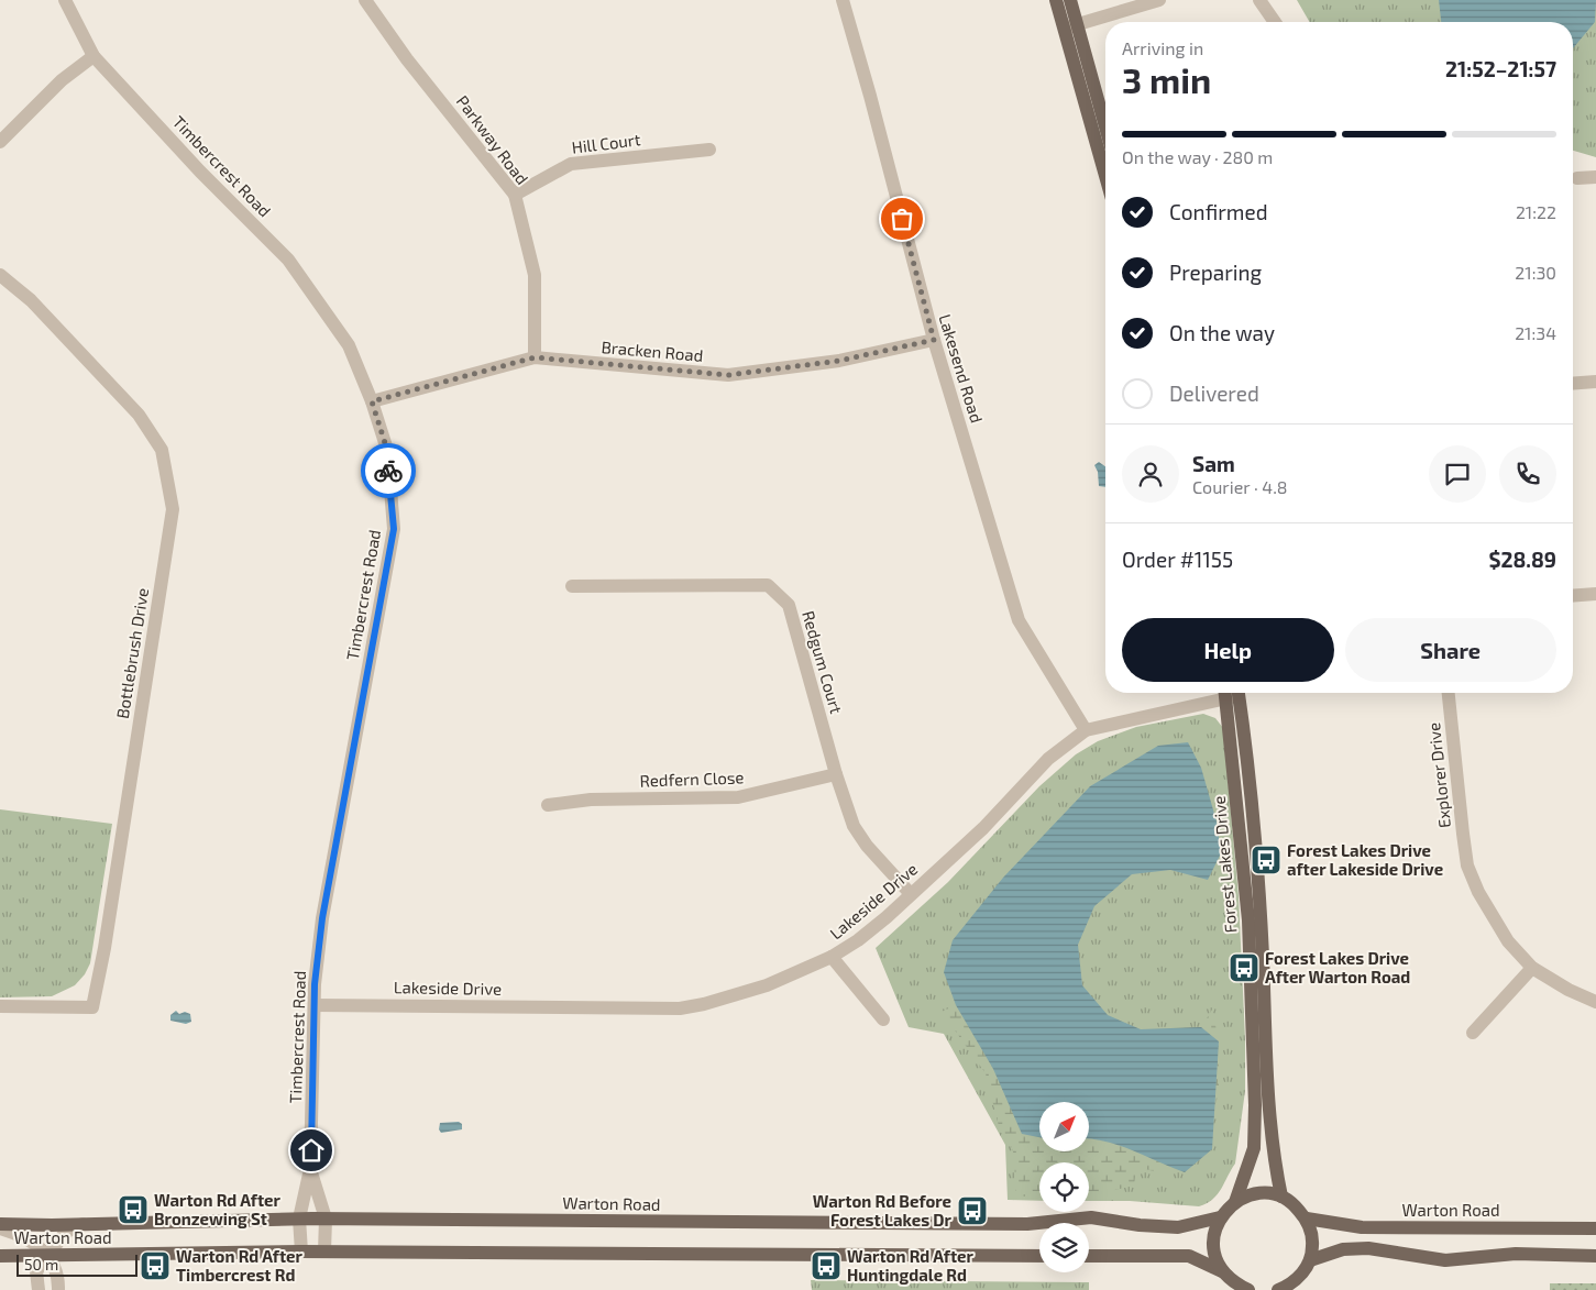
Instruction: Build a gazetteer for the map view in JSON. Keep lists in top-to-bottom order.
{
  "streets": {
    "main road": ["Forest Lakes Drive", "Warton Road"],
    "street": [
      "Parkway Road",
      "Hill Court",
      "Timbercrest Road",
      "Bracken Road",
      "Lakesend Road",
      "Bottlebrush Drive",
      "Redgum Court",
      "Explorer Drive",
      "Redfern Close",
      "Lakeside Drive"
    ]
  },
  "crossings": [
    ["Parkway Road", "Hill Court"],
    ["Parkway Road", "Bracken Road"],
    ["Timbercrest Road", "Bracken Road"],
    ["Timbercrest Road", "Lakeside Drive"],
    ["Timbercrest Road", "Warton Road"],
    ["Bracken Road", "Lakesend Road"],
    ["Lakesend Road", "Lakeside Drive"],
    ["Redgum Court", "Redfern Close"],
    ["Redgum Court", "Lakeside Drive"],
    ["Forest Lakes Drive", "Warton Road"]
  ],
  "places": {
    "bus stop": [
      "Forest Lakes Drive after Lakeside Drive",
      "Forest Lakes Drive After Warton Road",
      "Warton Rd After Bronzewing St",
      "Warton Rd Before Forest Lakes Dr",
      "Warton Rd After Timbercrest Rd",
      "Warton Rd After Huntingdale Rd"
    ]
  },
  "scale_bar": "50 m",
  "north": "top right",
  "page": {
    "heading": ["3 min", "Arriving in", "21:52–21:57"],
    "panel": [
      "Sam",
      "Courier · 4.8",
      "Order #1155",
      "$28.89"
    ],
    "bar": "On the way · 280 m",
    "list": [
      ["Confirmed", "21:22"],
      ["Preparing", "21:30"],
      ["On the way", "21:34"],
      "Delivered"
    ],
    "buttons": ["Help", "Share"],
    "scale": "50 m"
  }
}
